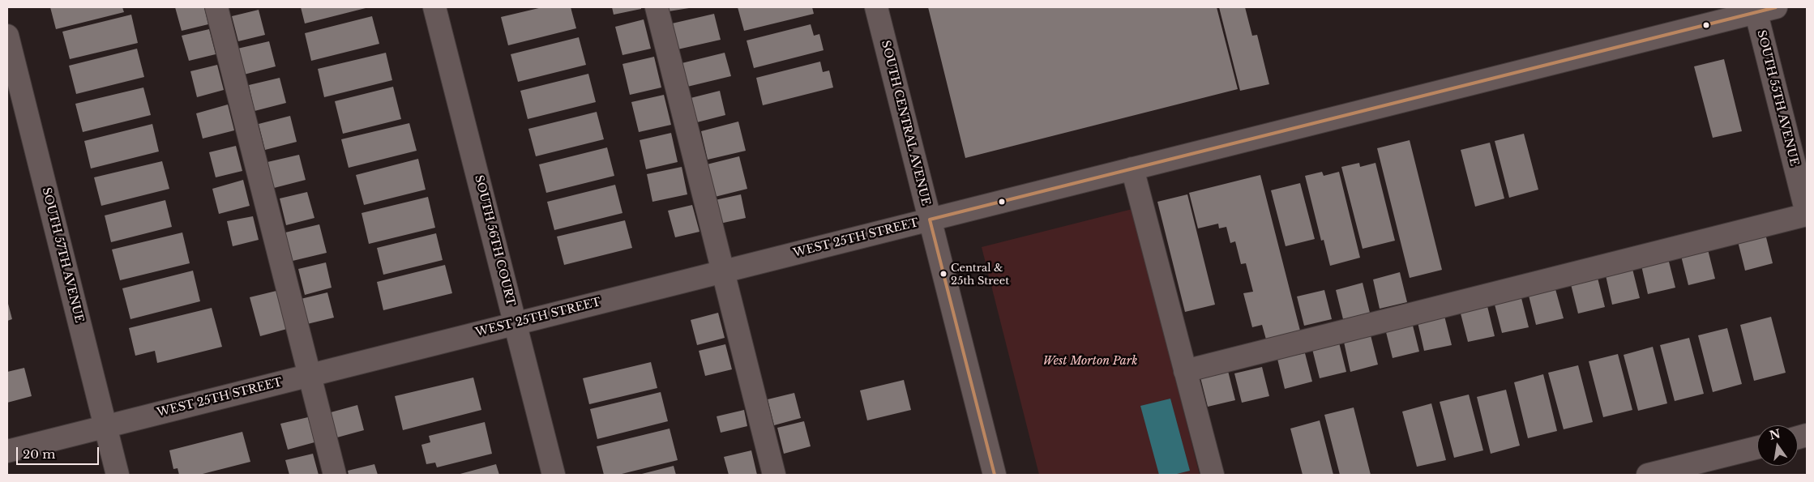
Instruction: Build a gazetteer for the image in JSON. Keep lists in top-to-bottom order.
{
  "streets": {
    "street": [
      "SOUTH 55TH AVENUE",
      "SOUTH CENTRAL AVENUE",
      "WEST 25TH STREET",
      "SOUTH 56TH COURT",
      "SOUTH 57TH AVENUE"
    ]
  },
  "crossings": [
    ["SOUTH 55TH AVENUE", "WEST 25TH STREET"],
    ["SOUTH CENTRAL AVENUE", "WEST 25TH STREET"],
    ["WEST 25TH STREET", "SOUTH 56TH COURT"],
    ["WEST 25TH STREET", "SOUTH 57TH AVENUE"]
  ],
  "parks": ["West Morton Park"],
  "places": ["Central & 25th Street"],
  "scale_bar": "20 m",
  "north": "top"
}
